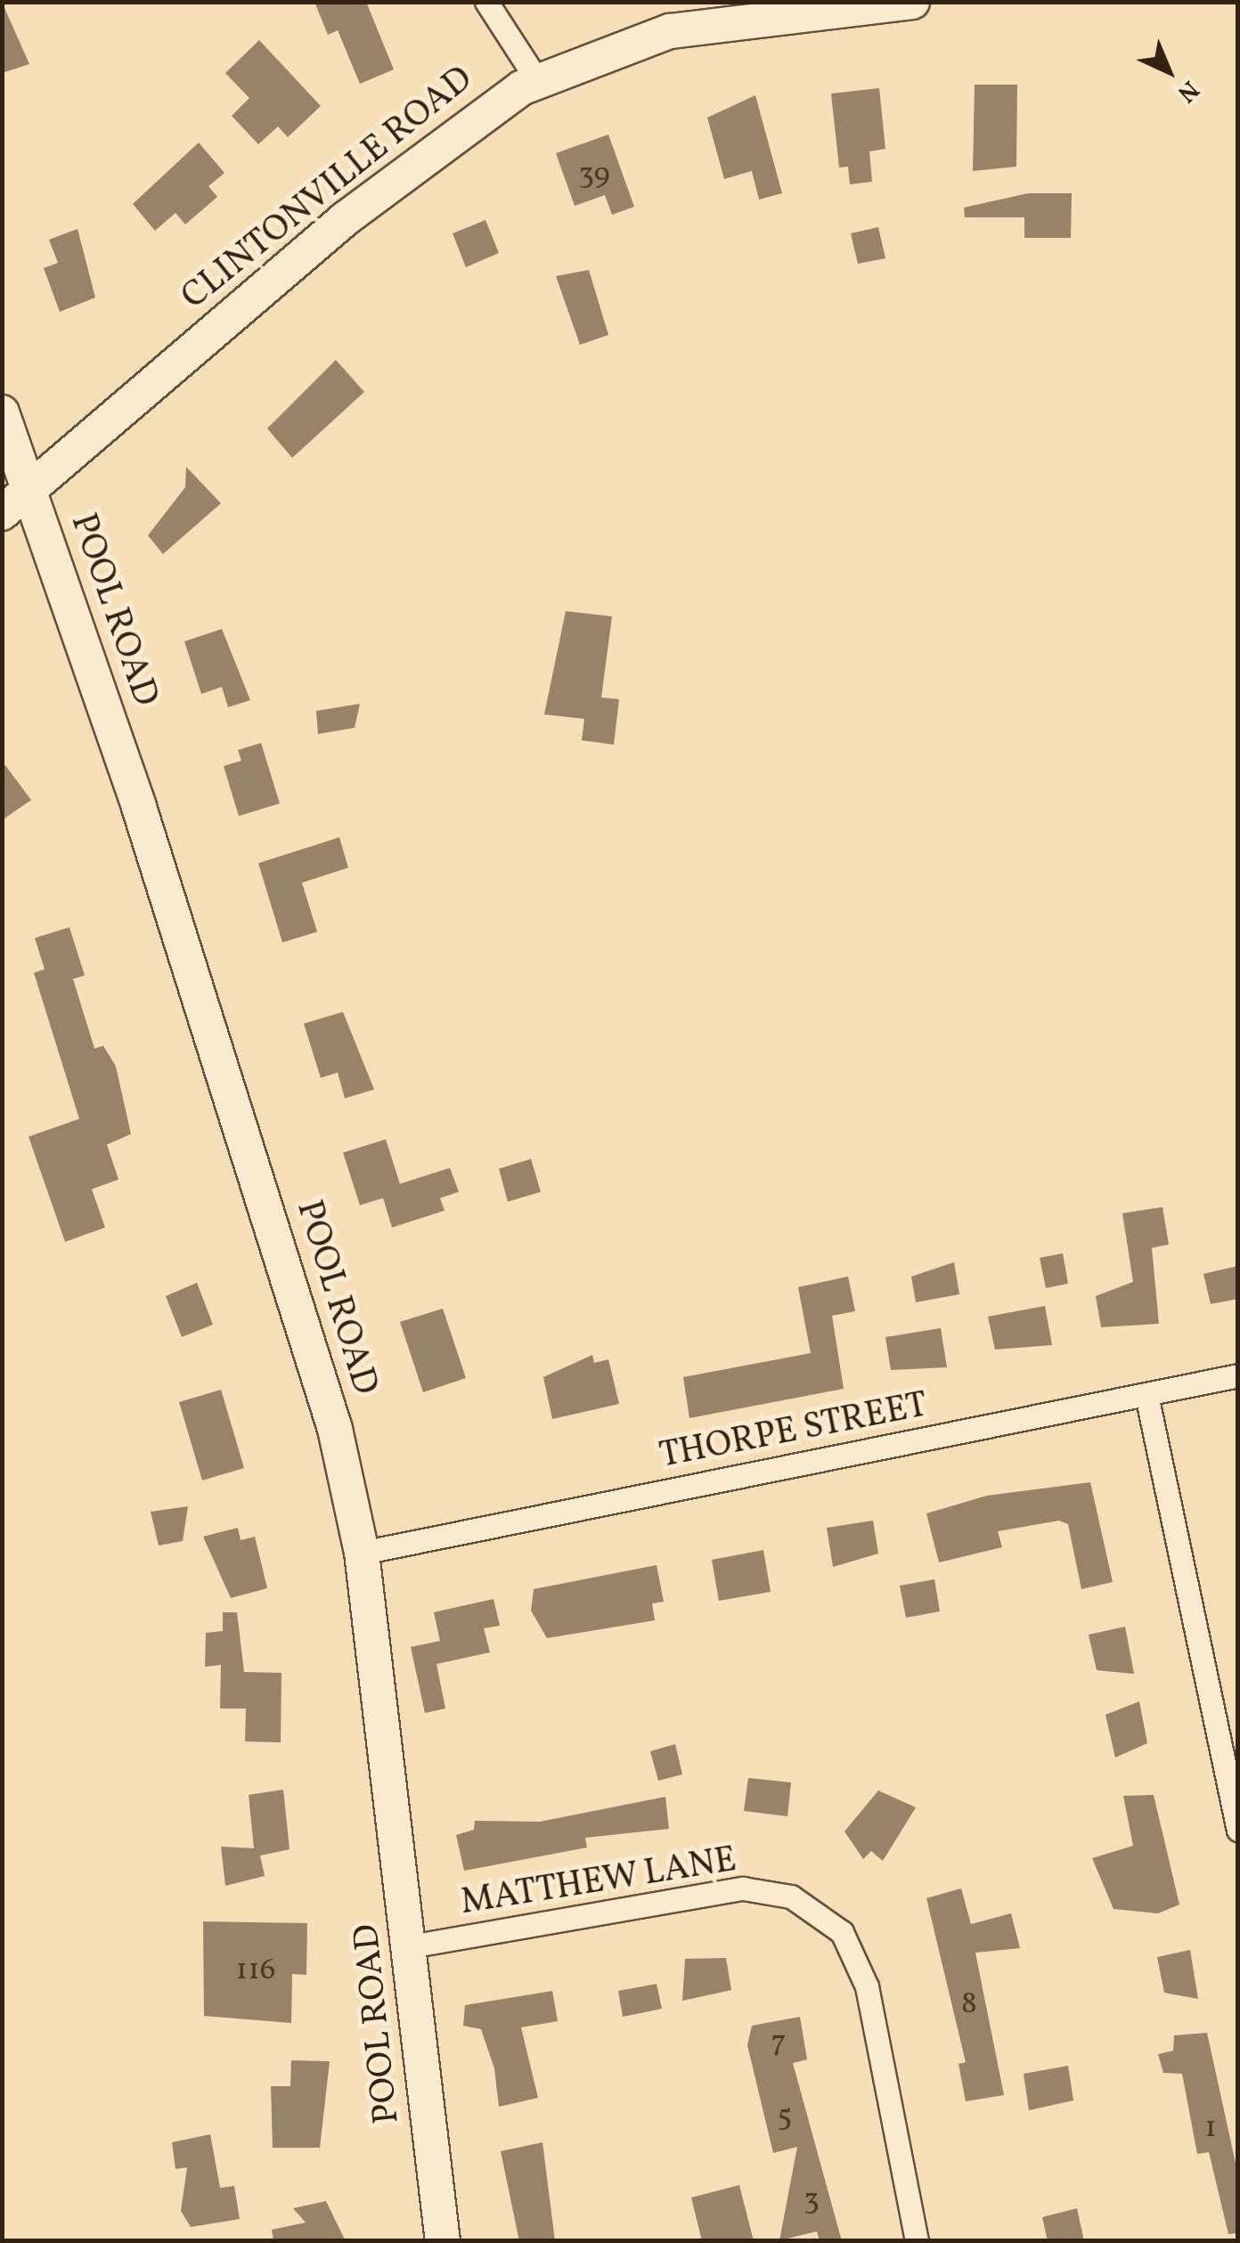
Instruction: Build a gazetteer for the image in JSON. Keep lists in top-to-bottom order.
{
  "streets": {
    "street": [
      "CLINTONVILLE ROAD",
      "POOL ROAD",
      "THORPE STREET",
      "MATTHEW LANE"
    ]
  },
  "crossings": [
    ["CLINTONVILLE ROAD", "POOL ROAD"],
    ["POOL ROAD", "THORPE STREET"],
    ["POOL ROAD", "MATTHEW LANE"]
  ],
  "house_numbers": [
    "39",
    "116",
    "8",
    "7",
    "5",
    "1",
    "3"
  ],
  "north": "bottom right"
}
